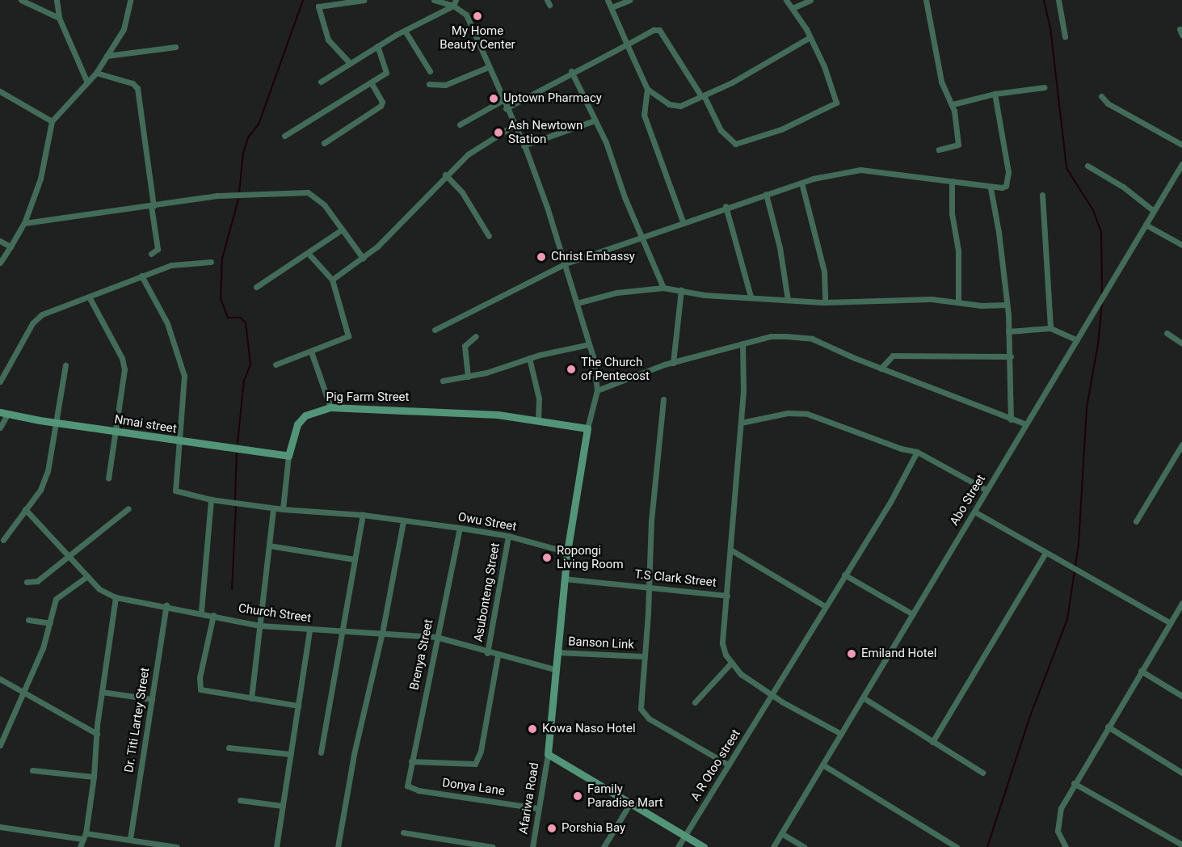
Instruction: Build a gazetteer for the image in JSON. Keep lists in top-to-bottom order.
{
  "streets": {
    "street": [
      "Pig Farm Street",
      "Nmai street",
      "Abo Street",
      "Owu Street",
      "T.S Clark Street",
      "Asubonteng Street",
      "Church Street",
      "Banson Link",
      "Brenya Street",
      "Dr. Titi Lartey Street",
      "A R Otoo street",
      "Donya Lane",
      "Afariwa Road"
    ]
  },
  "crossings": [
    ["Pig Farm Street", "Nmai street"],
    ["Owu Street", "Asubonteng Street"],
    ["Owu Street", "Brenya Street"],
    ["Asubonteng Street", "Church Street"],
    ["Church Street", "Brenya Street"],
    ["Church Street", "Dr. Titi Lartey Street"],
    ["Brenya Street", "Donya Lane"],
    ["Donya Lane", "Afariwa Road"]
  ],
  "places": [
    "My Home Beauty Center",
    "Uptown Pharmacy",
    "Ash Newtown Station",
    "Christ Embassy",
    "The Church of Pentecost",
    "Ropongi Living Room",
    "Emiland Hotel",
    "Kowa Naso Hotel",
    "Family Paradise Mart",
    "Porshia Bay"
  ]
}
